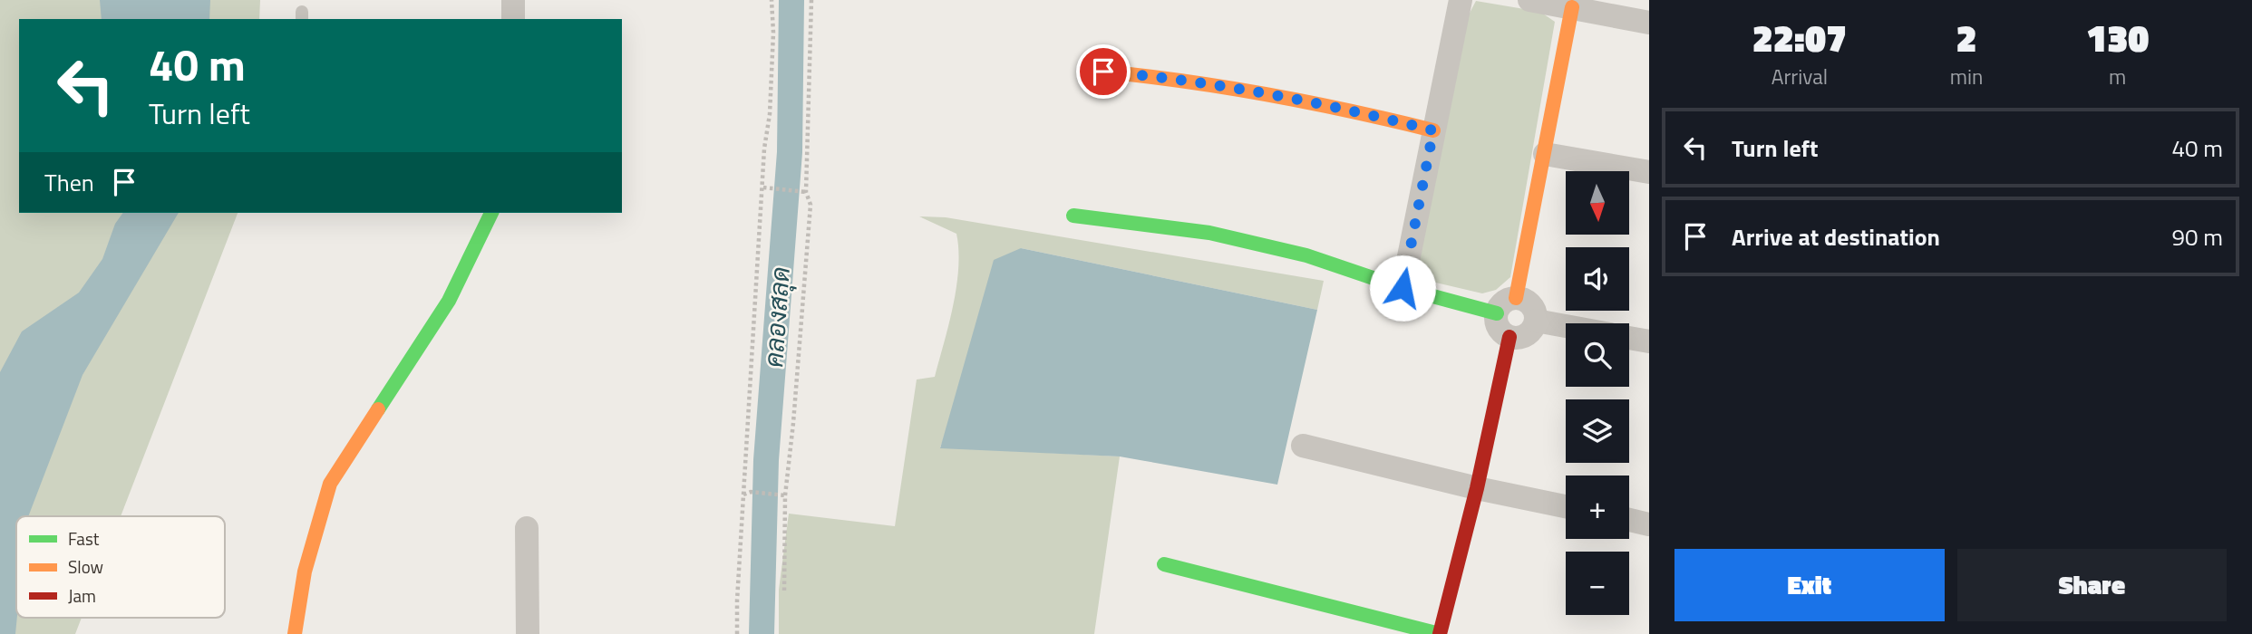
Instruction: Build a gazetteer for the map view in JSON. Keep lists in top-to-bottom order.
{
  "water": ["คลองสลุด"],
  "legend": ["Fast", "Slow", "Jam"],
  "north": "bottom",
  "page": {
    "eta": [
      "22:07",
      "Arrival",
      "2",
      "min",
      "130",
      "m"
    ],
    "turn": ["40 m", "Turn left"],
    "list": [
      {
        "name": "Turn left",
        "value": "40 m"
      },
      {
        "name": "Arrive at destination",
        "value": "90 m"
      }
    ],
    "then": "Then",
    "map_buttons": ["+", "−"],
    "buttons": ["Exit", "Share"]
  }
}
